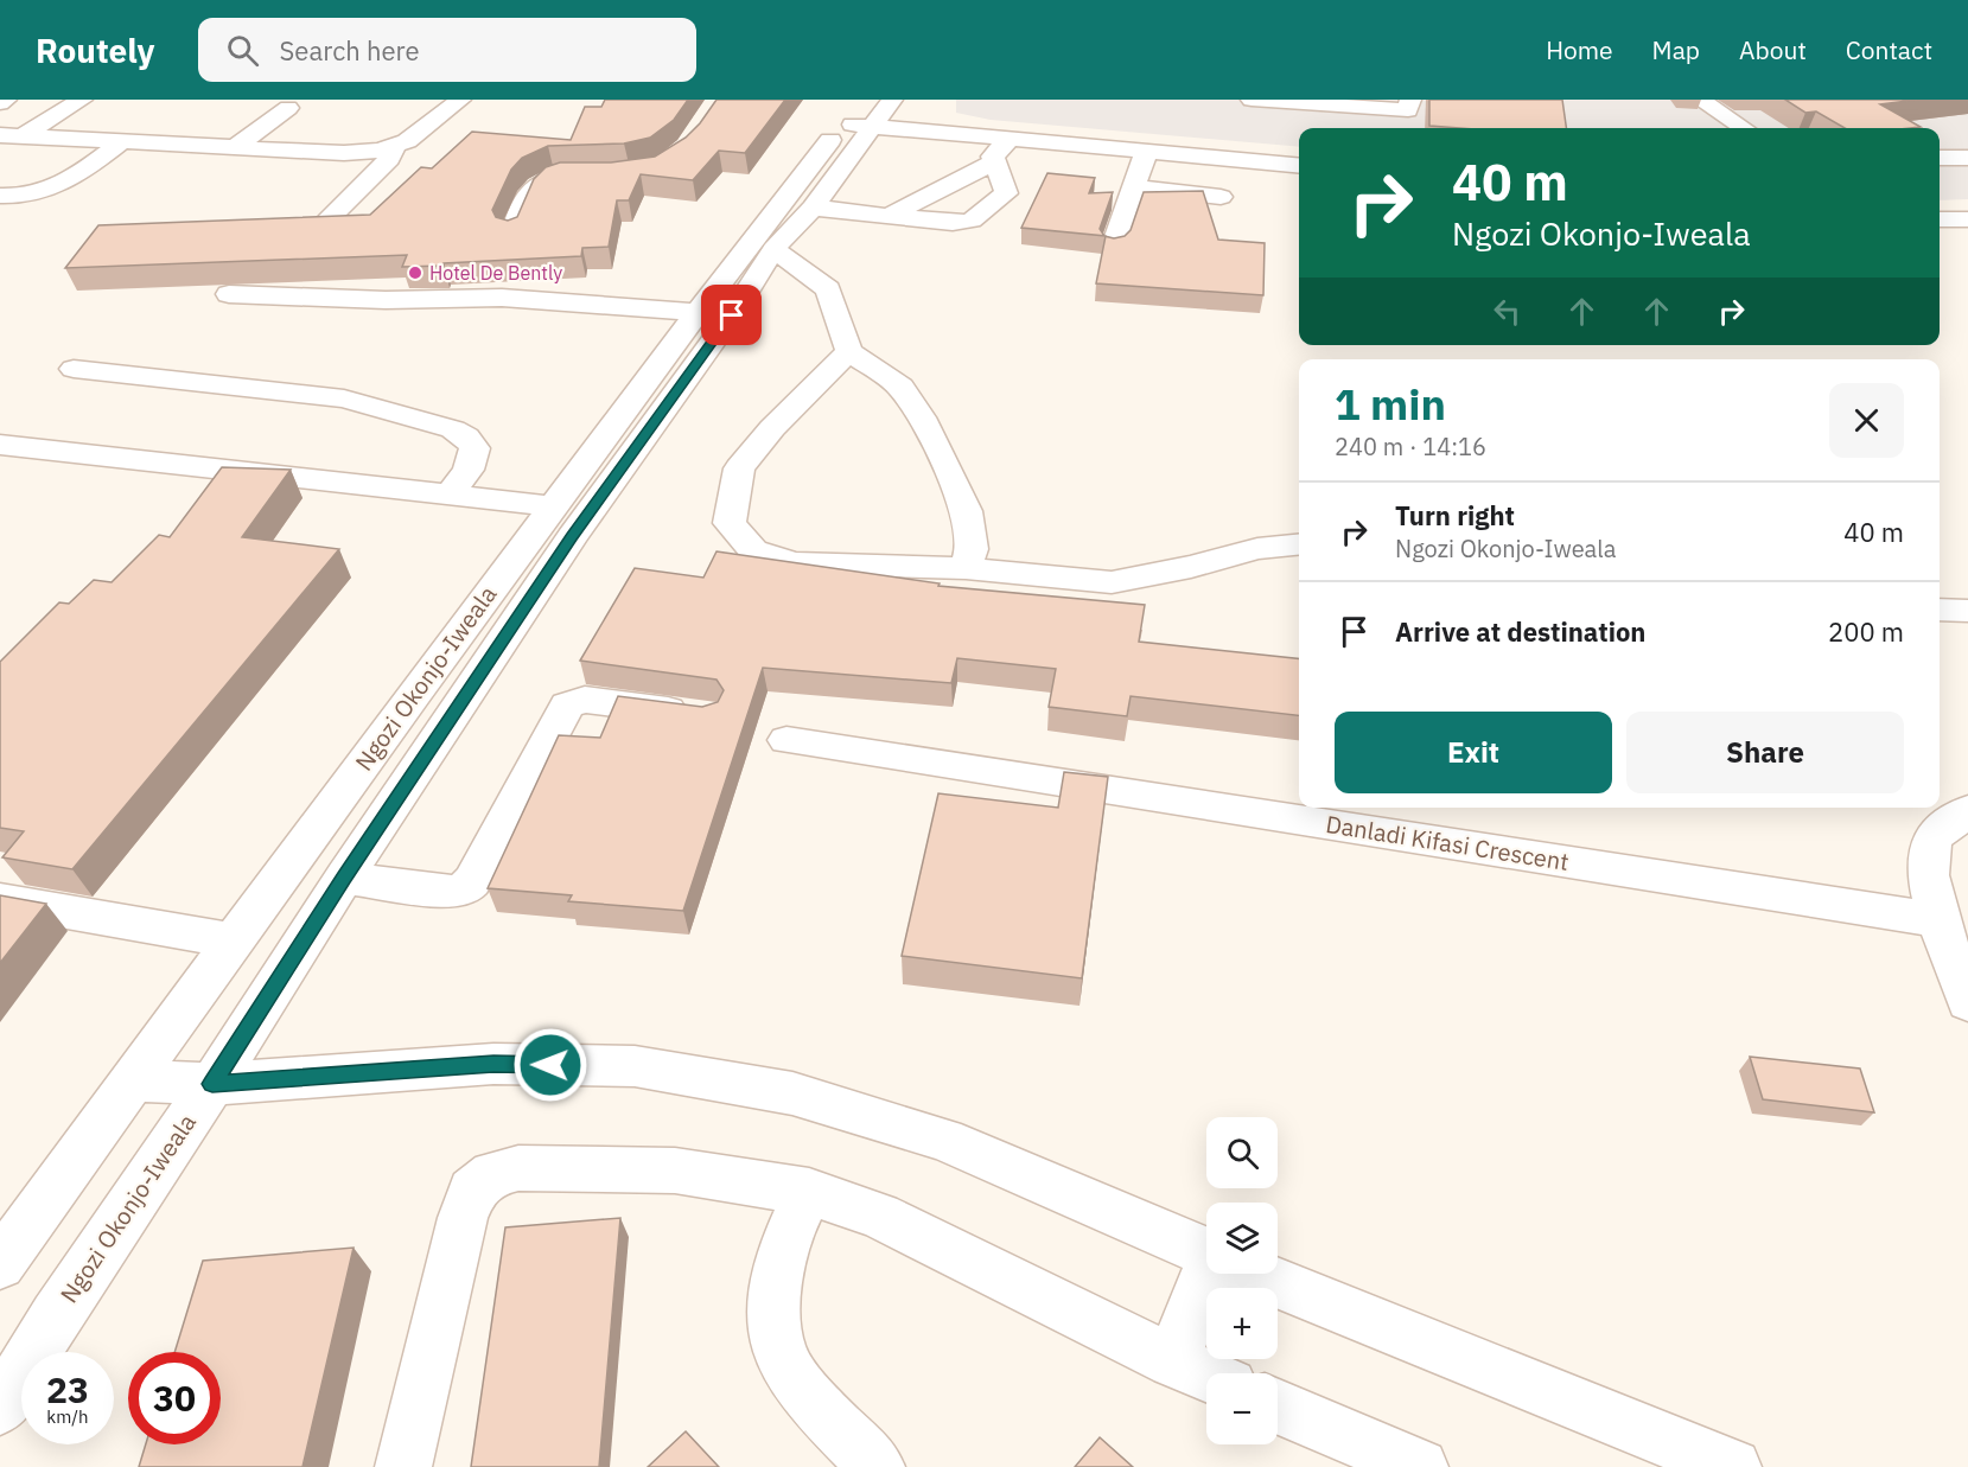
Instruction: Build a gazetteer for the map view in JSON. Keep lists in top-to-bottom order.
{
  "streets": {
    "street": ["Ngozi Okonjo-Iweala", "Danladi Kifasi Crescent"]
  },
  "places": ["Hotel De Bently"],
  "page": {
    "header": "Routely",
    "search": "Search here",
    "nav": [
      "Home",
      "Map",
      "About",
      "Contact"
    ],
    "turn": ["40 m", "Ngozi Okonjo-Iweala"],
    "heading": ["1 min", "240 m · 14:16"],
    "list": [
      {
        "name": "Turn right",
        "note": "Ngozi Okonjo-Iweala",
        "value": "40 m"
      },
      {
        "name": "Arrive at destination",
        "value": "200 m"
      }
    ],
    "buttons": ["Exit", "Share"],
    "map_buttons": ["+", "−"],
    "speed": "23 km/h",
    "limit": "30"
  }
}
